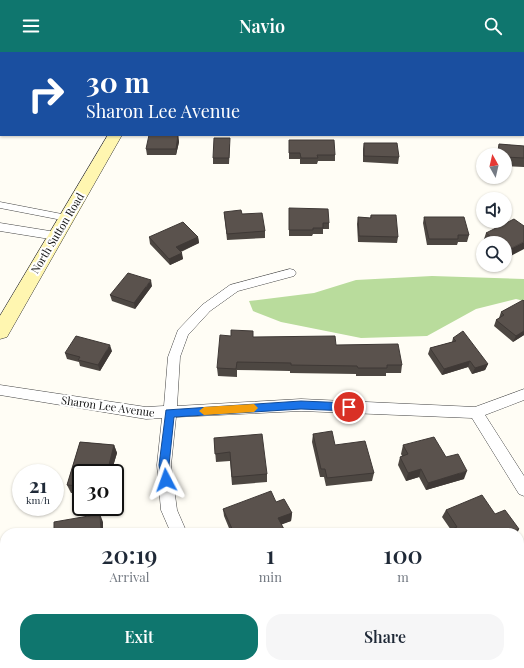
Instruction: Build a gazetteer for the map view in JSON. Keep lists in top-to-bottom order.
{
  "streets": {
    "main road": ["North Sutton Road"],
    "street": ["Sharon Lee Avenue"]
  },
  "north": "top",
  "page": {
    "header": "Navio",
    "turn": ["30 m", "Sharon Lee Avenue"],
    "speed": "21 km/h",
    "limit": "30",
    "eta": [
      "20:19",
      "Arrival",
      "1",
      "min",
      "100",
      "m"
    ],
    "buttons": ["Exit", "Share"]
  }
}
